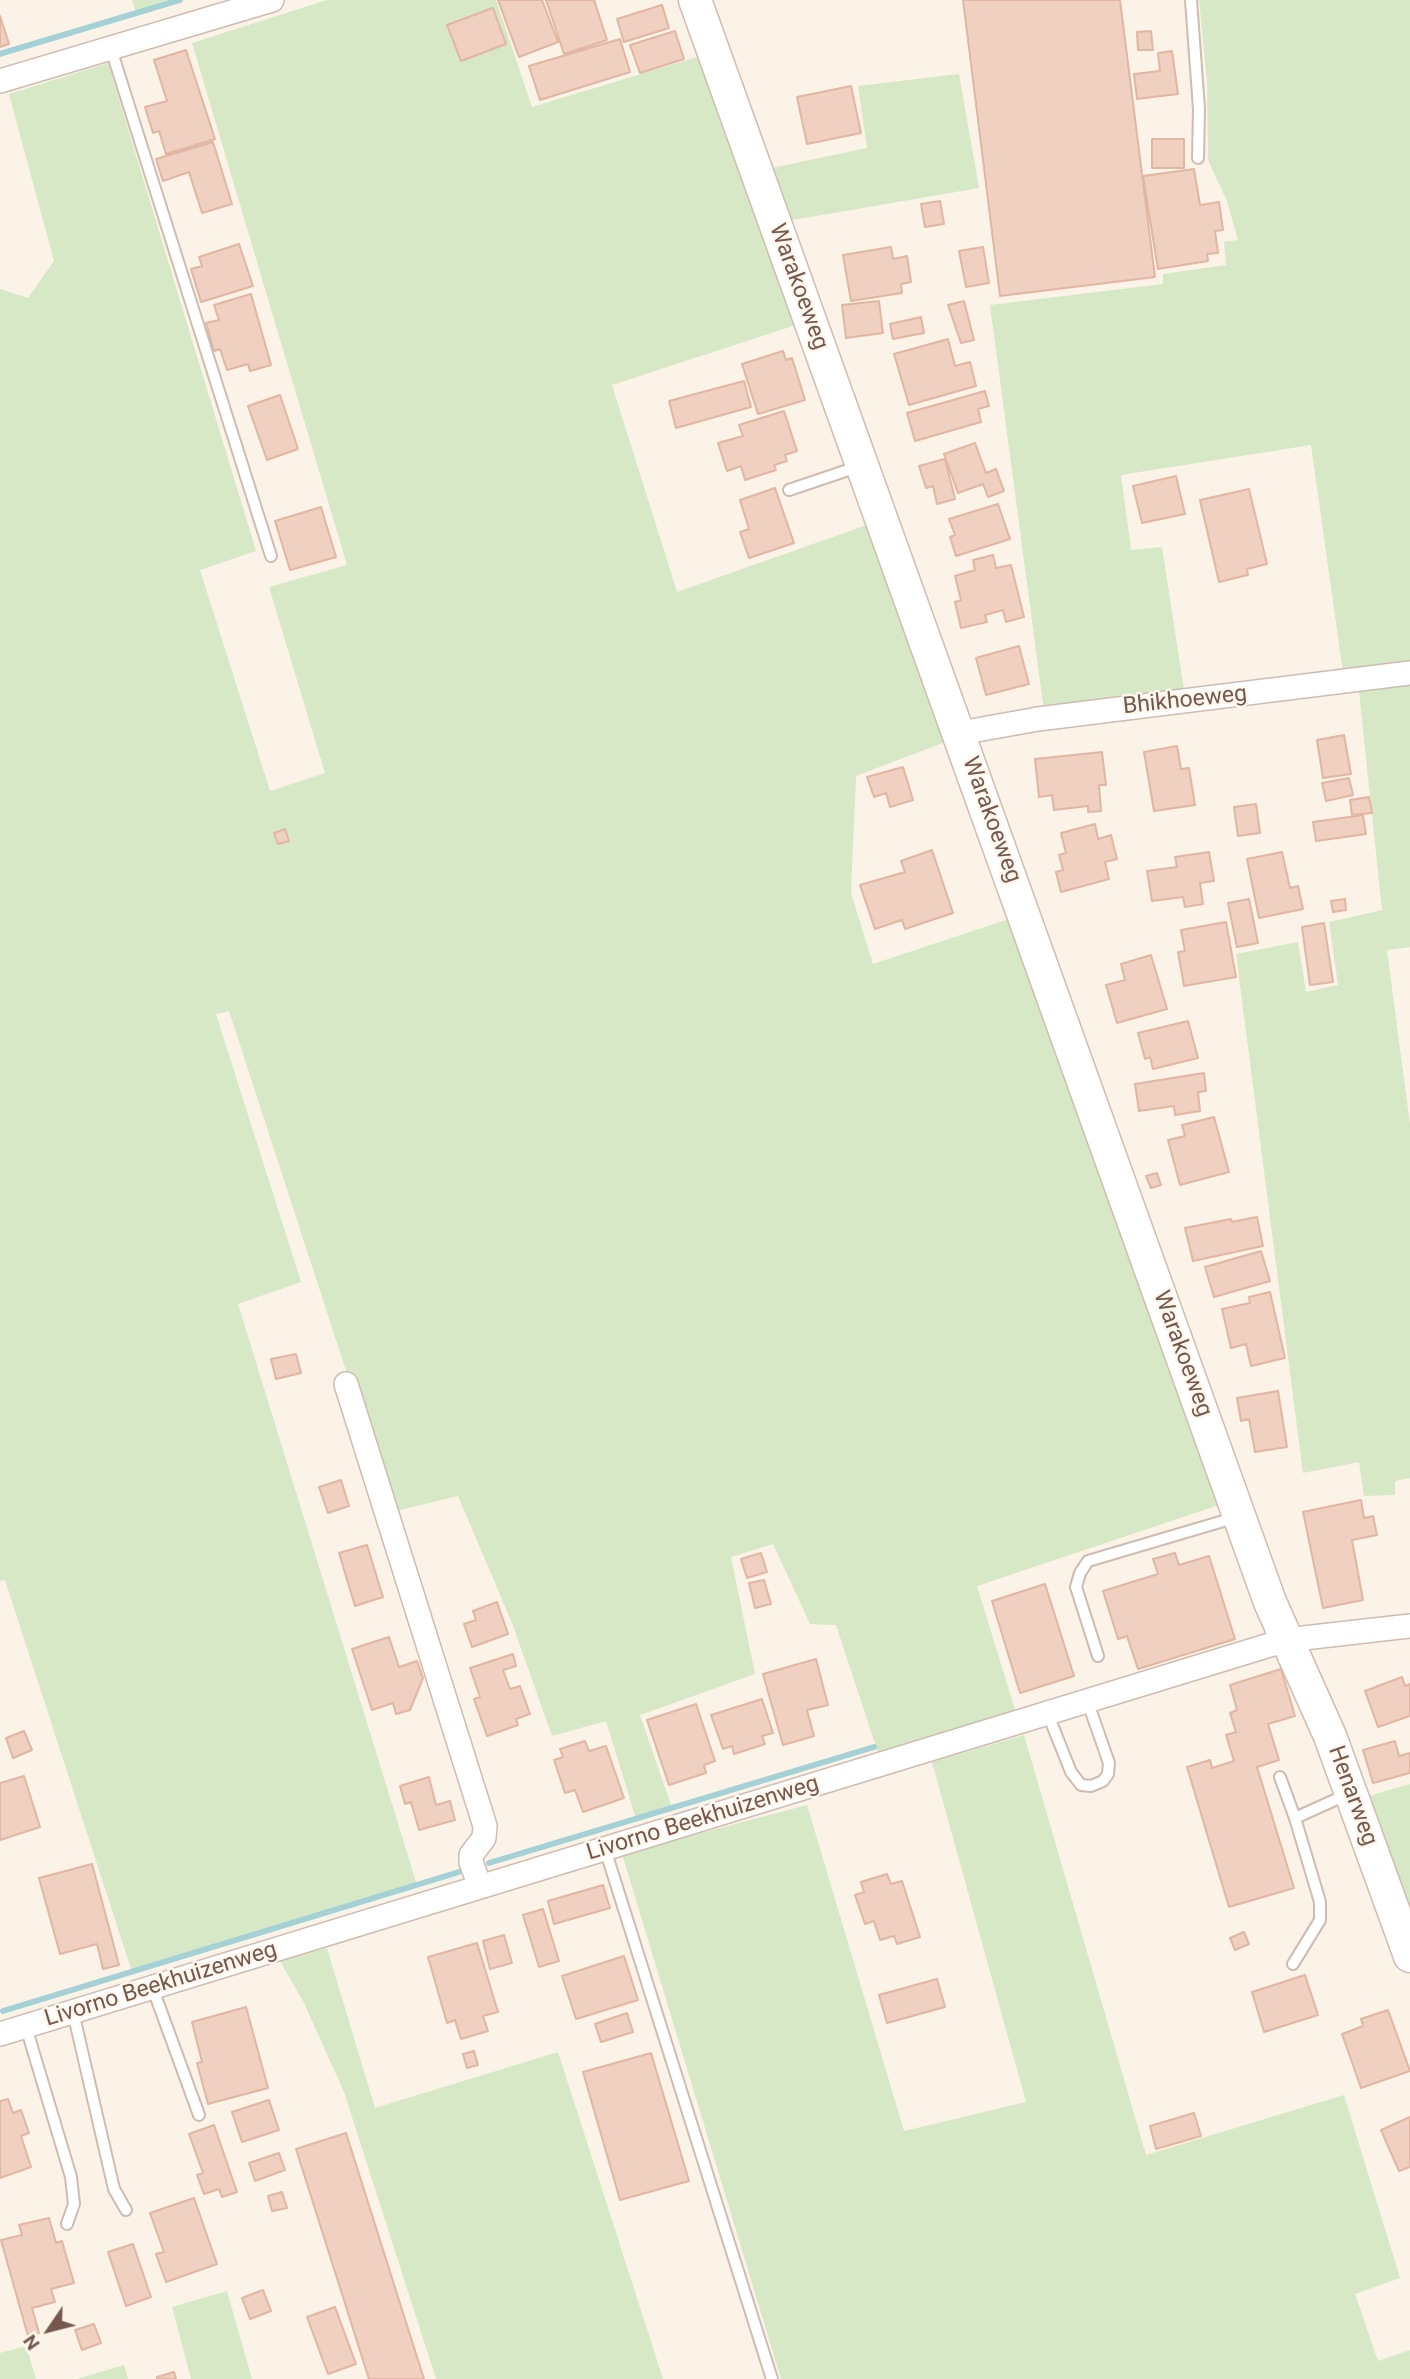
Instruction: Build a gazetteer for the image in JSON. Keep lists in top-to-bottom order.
{
  "streets": {
    "street": [
      "Warakoeweg",
      "Bhikhoeweg",
      "Henarweg",
      "Livorno Beekhuizenweg"
    ]
  },
  "crossings": [
    ["Warakoeweg", "Bhikhoeweg"],
    ["Warakoeweg", "Henarweg"],
    ["Warakoeweg", "Livorno Beekhuizenweg"],
    ["Henarweg", "Livorno Beekhuizenweg"]
  ],
  "north": "bottom left"
}
